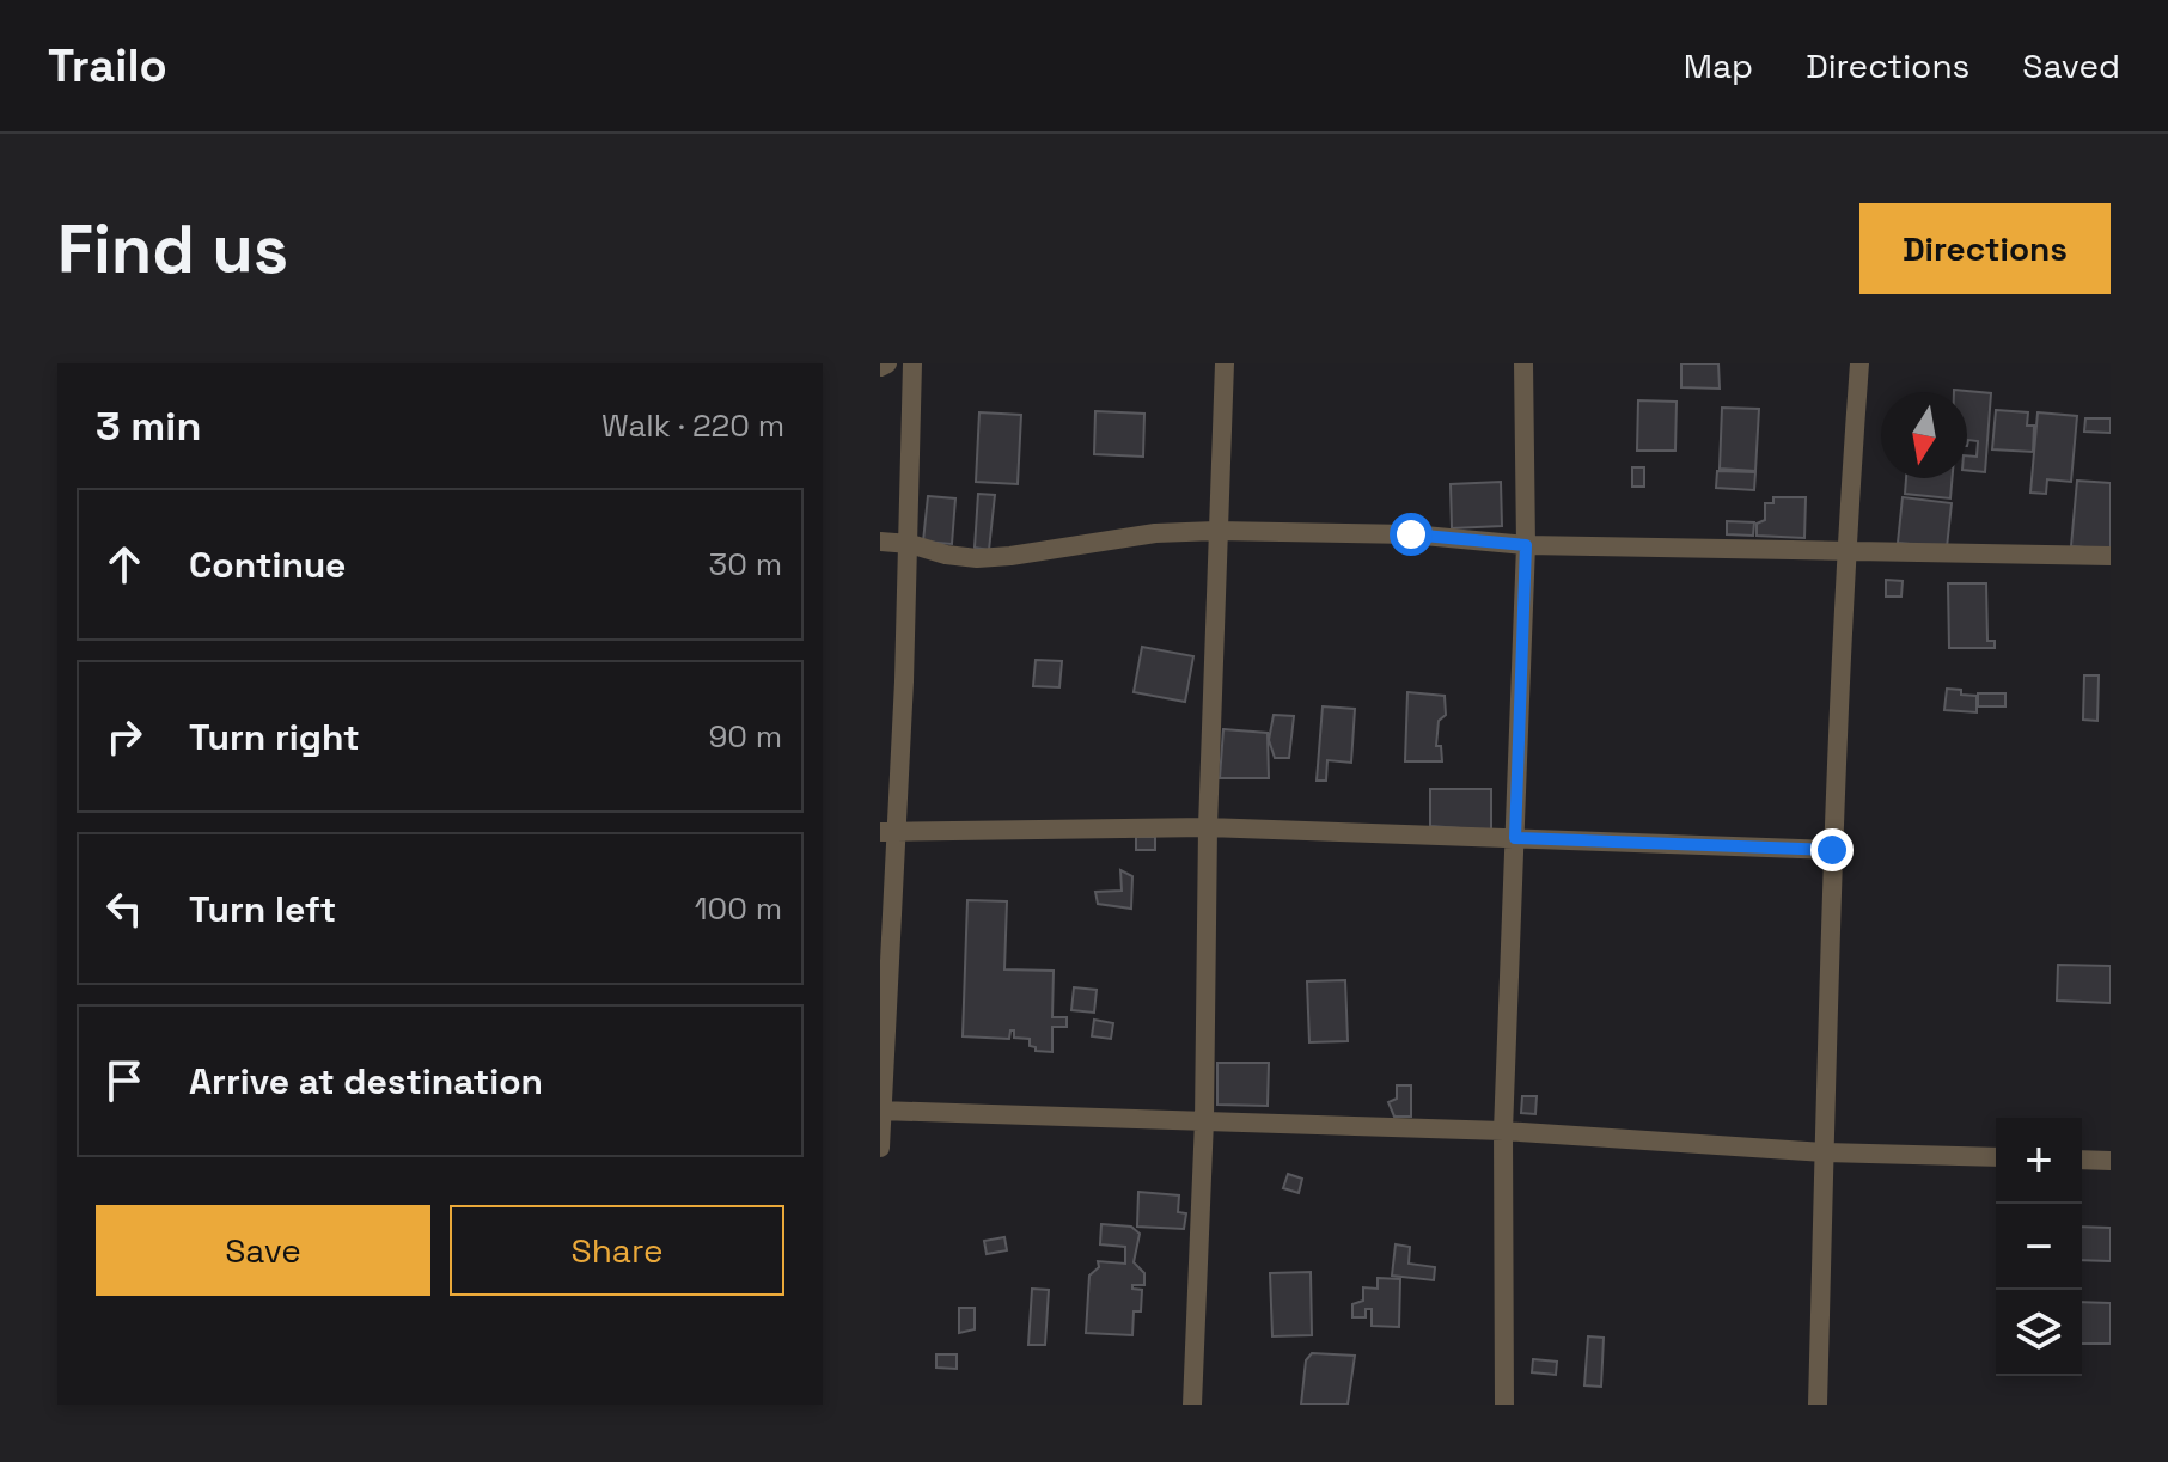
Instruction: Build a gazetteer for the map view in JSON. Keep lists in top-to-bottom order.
{
  "north": "bottom",
  "page": {
    "header": "Trailo",
    "nav": ["Map", "Directions", "Saved"],
    "buttons": [
      "Directions",
      ["Save", "Share"]
    ],
    "title": "Find us",
    "heading": ["3 min", "Walk · 220 m"],
    "list": [
      ["Continue", "30 m"],
      ["Turn right", "90 m"],
      ["Turn left", "100 m"],
      "Arrive at destination"
    ],
    "map_buttons": ["+", "−"]
  }
}
